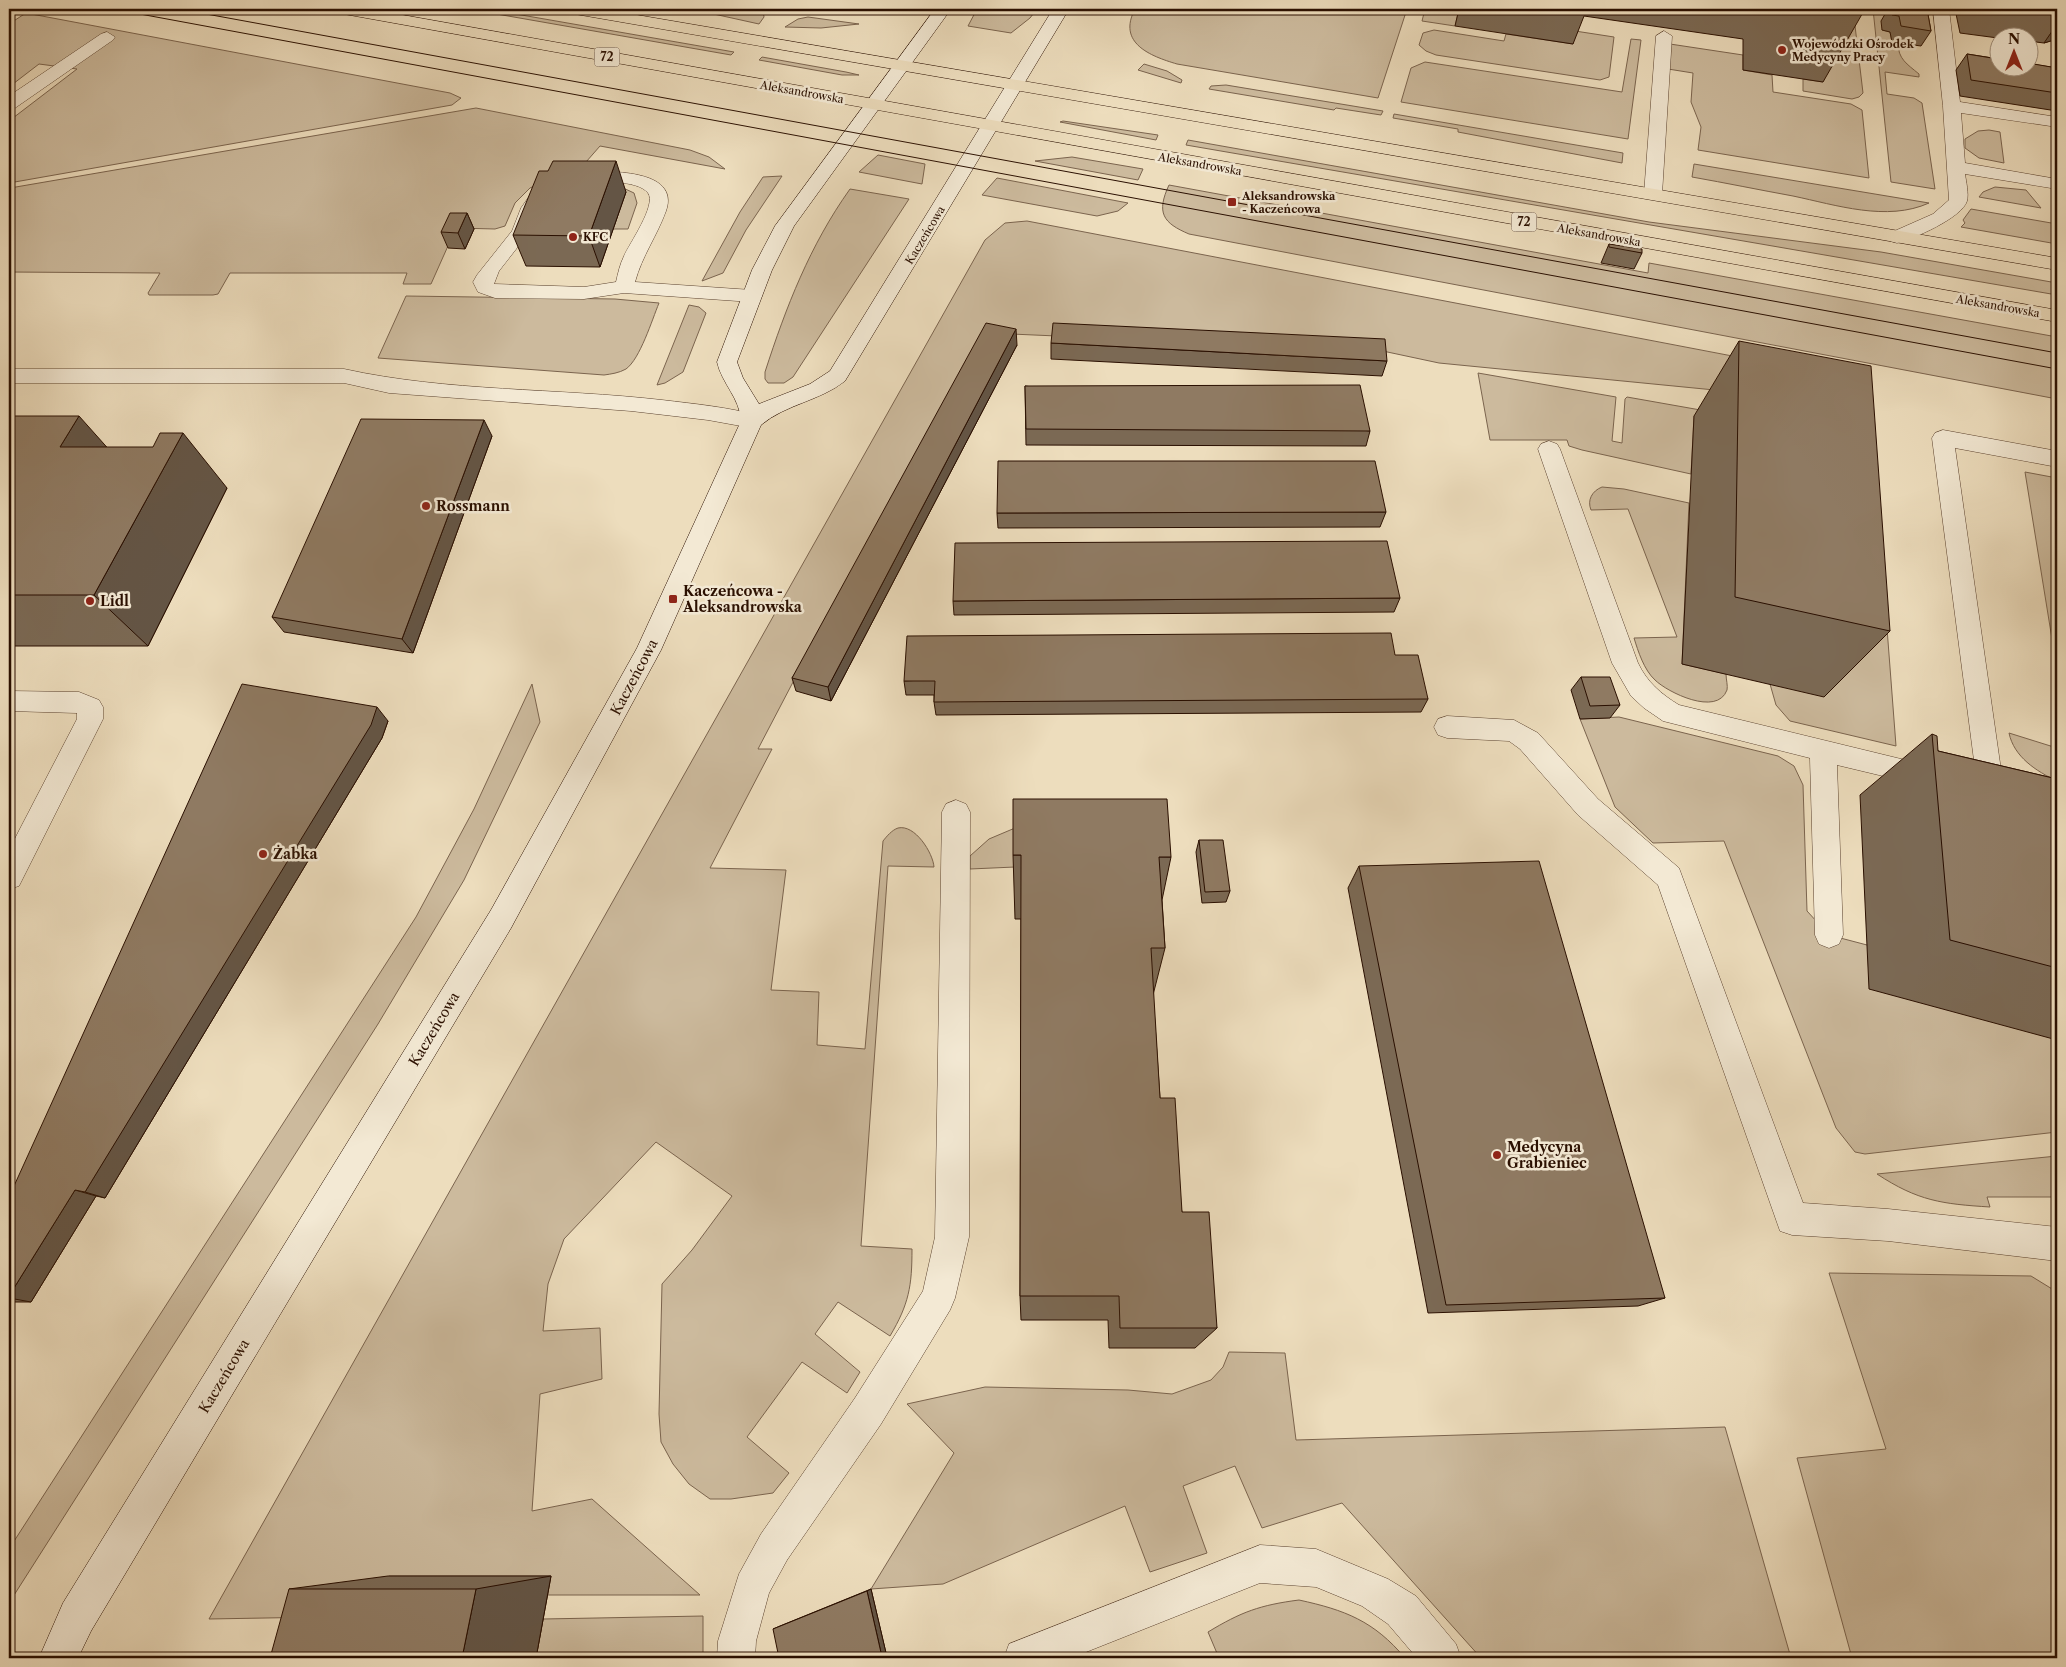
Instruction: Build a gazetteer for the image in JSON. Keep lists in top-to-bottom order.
{
  "streets": {
    "main road": ["72", "Aleksandrowska"],
    "street": ["Kaczeńcowa"]
  },
  "crossings": [
    ["Aleksandrowska", "Kaczeńcowa"]
  ],
  "places": {
    "other": [
      "Wojewódzki Ośrodek Medycyny Pracy",
      "KFC",
      "Rossmann",
      "Lidl",
      "Żabka",
      "Medycyna Grabieniec"
    ],
    "transit": ["Aleksandrowska - Kaczeńcowa", "Kaczeńcowa - Aleksandrowska"]
  },
  "north": "top"
}
